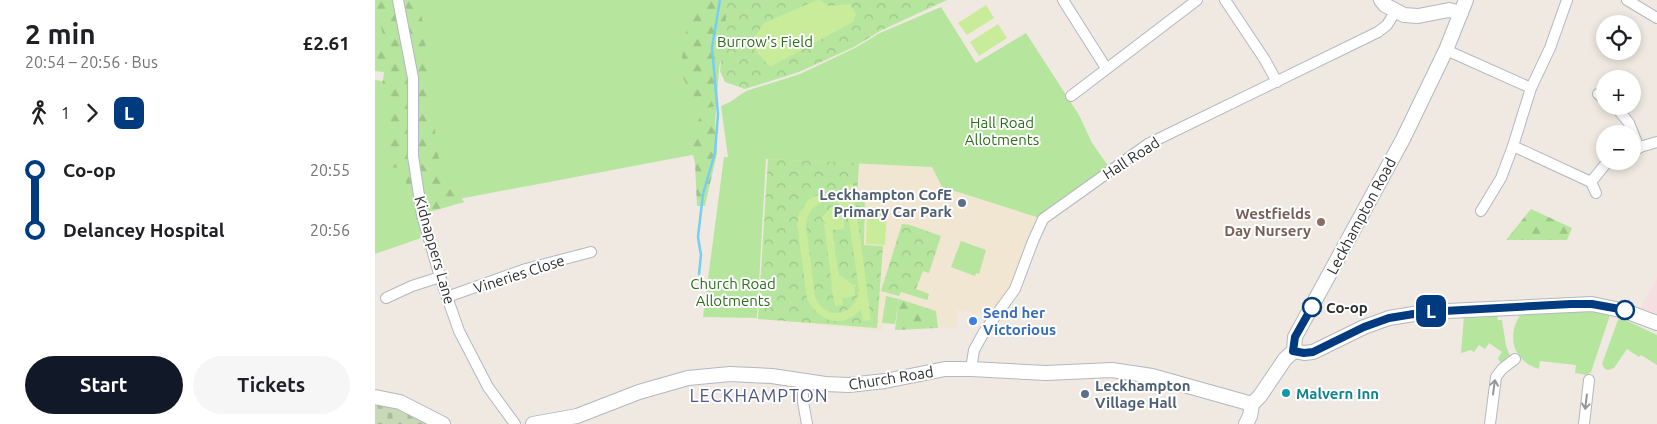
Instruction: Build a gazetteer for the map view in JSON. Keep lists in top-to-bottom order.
{
  "streets": {
    "street": [
      "Hall Road",
      "Leckhampton Road",
      "Kidnappers Lane",
      "Vineries Close",
      "Church Road"
    ]
  },
  "crossings": [
    ["Hall Road", "Church Road"],
    ["Leckhampton Road", "Church Road"],
    ["Kidnappers Lane", "Vineries Close"]
  ],
  "districts": ["LECKHAMPTON"],
  "parks": ["Burrow's Field", "Hall Road Allotments", "Church Road Allotments"],
  "places": [
    "Leckhampton CofE Primary Car Park",
    "Westfields Day Nursery",
    "Co-op",
    "Send her Victorious",
    "Malvern Inn",
    "Leckhampton Village Hall"
  ],
  "lines": ["bus line L"],
  "page": {
    "heading": ["2 min", "20:54 – 20:56 · Bus", "£2.61"],
    "on_map": "L",
    "map_buttons": ["+", "−"],
    "legs": ["1", "L"],
    "list": [
      {
        "name": "Co-op",
        "value": "20:55"
      },
      {
        "name": "Delancey Hospital",
        "value": "20:56"
      }
    ],
    "buttons": ["Start", "Tickets"]
  }
}
